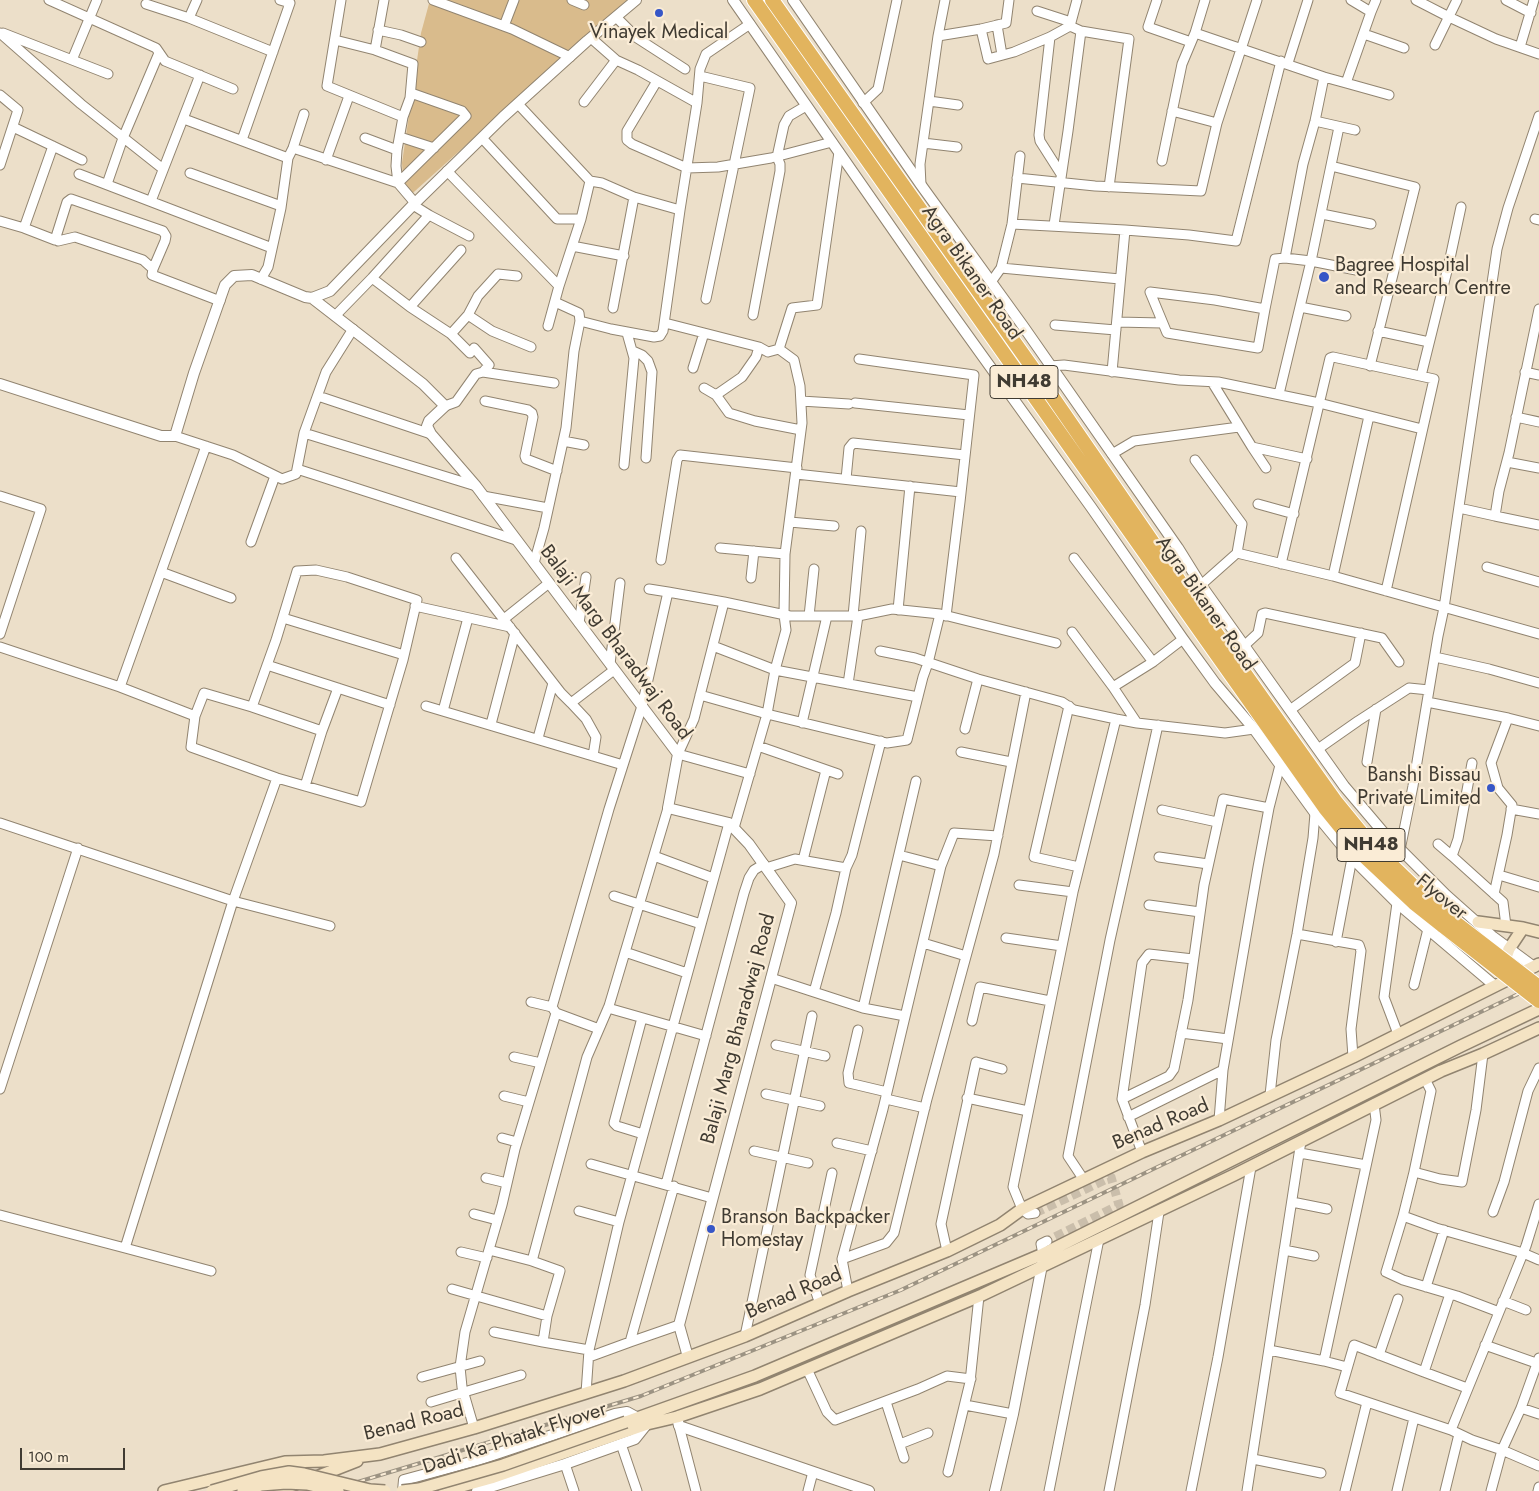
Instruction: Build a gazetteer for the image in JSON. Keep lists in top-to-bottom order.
{
  "streets": {
    "highway": ["Agra Bikaner Road", "NH48", "Flyover"],
    "main road": ["Benad Road", "Dadi Ka Phatak Flyover"],
    "street": ["Balaji Marg Bharadwaj Road"]
  },
  "crossings": [
    ["Agra Bikaner Road", "NH48"],
    ["Agra Bikaner Road", "Flyover"],
    ["NH48", "Flyover"]
  ],
  "places": [
    "Vinayek Medical",
    "Bagree Hospital and Research Centre",
    "Banshi Bissau Private Limited",
    "Branson Backpacker Homestay"
  ],
  "scale_bar": "100 m"
}
